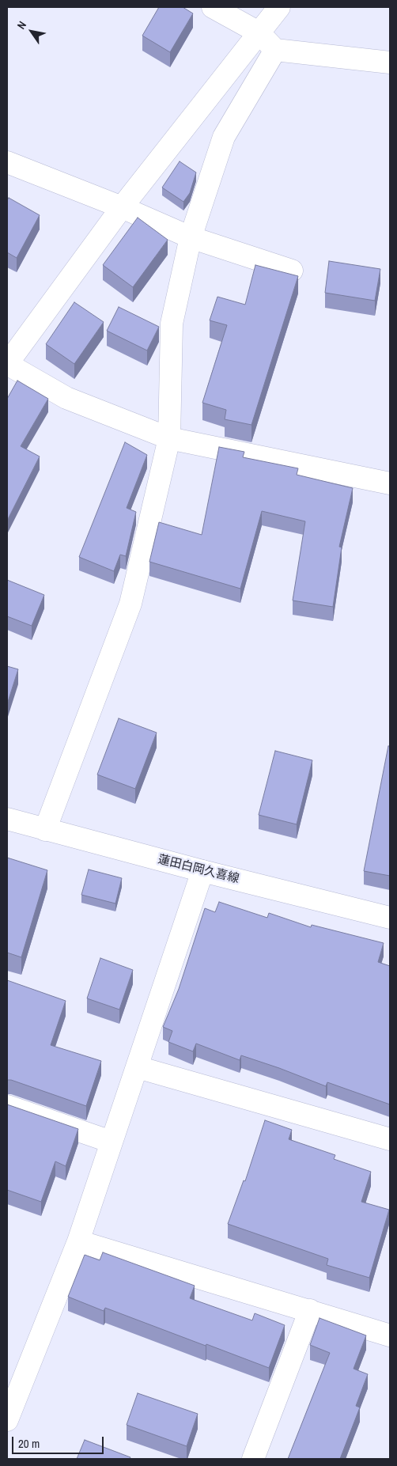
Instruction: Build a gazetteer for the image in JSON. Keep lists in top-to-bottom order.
{
  "streets": {
    "street": ["蓮田白岡久喜線"]
  },
  "scale_bar": "20 m",
  "north": "top left"
}
